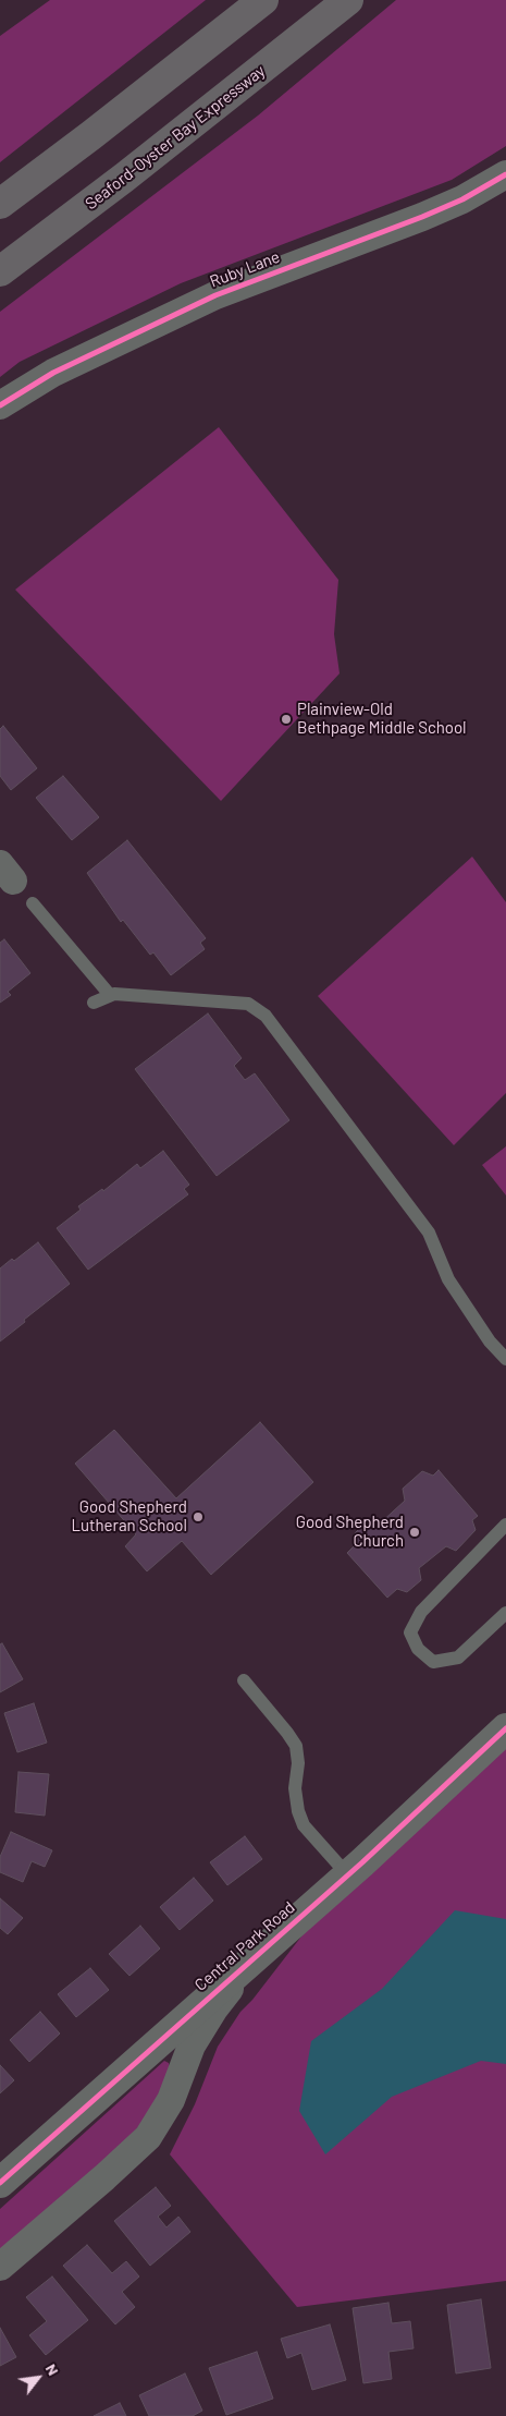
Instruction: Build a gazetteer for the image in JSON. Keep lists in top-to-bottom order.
{
  "streets": {
    "highway": ["Seaford-Oyster Bay Expressway"],
    "street": ["Ruby Lane", "Central Park Road"]
  },
  "places": ["Plainview-Old Bethpage Middle School", "Good Shepherd Lutheran School", "Good Shepherd Church"],
  "north": "top right"
}
